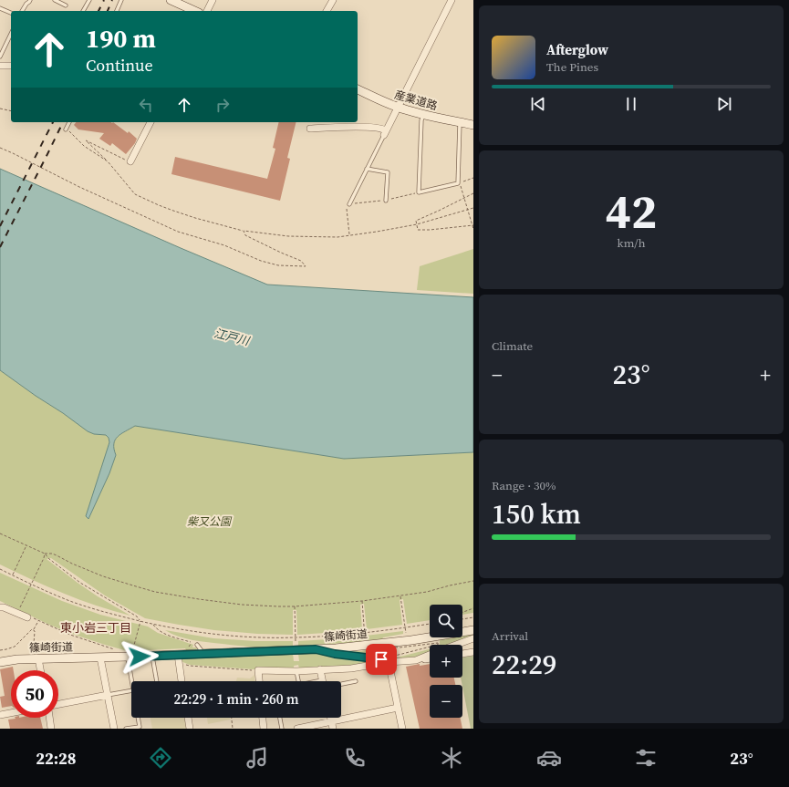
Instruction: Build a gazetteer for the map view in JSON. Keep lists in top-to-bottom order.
{
  "streets": {
    "main road": ["産業道路", "篠崎街道"]
  },
  "districts": ["東小岩三丁目"],
  "water": ["江戸川"],
  "parks": ["柴又公園"],
  "page": {
    "turn": ["190 m", "Continue"],
    "song": ["Afterglow", "The Pines"],
    "tile": [
      ["42", "km/h"],
      "Climate",
      ["Range · 30%", "150 km"],
      ["Arrival", "22:29"]
    ],
    "heat": ["−", "23°", "+"],
    "map_buttons": ["+", "−"],
    "limit": "50",
    "trip": "22:29 · 1 min · 260 m",
    "tabs": ["22:28", "23°"]
  }
}
